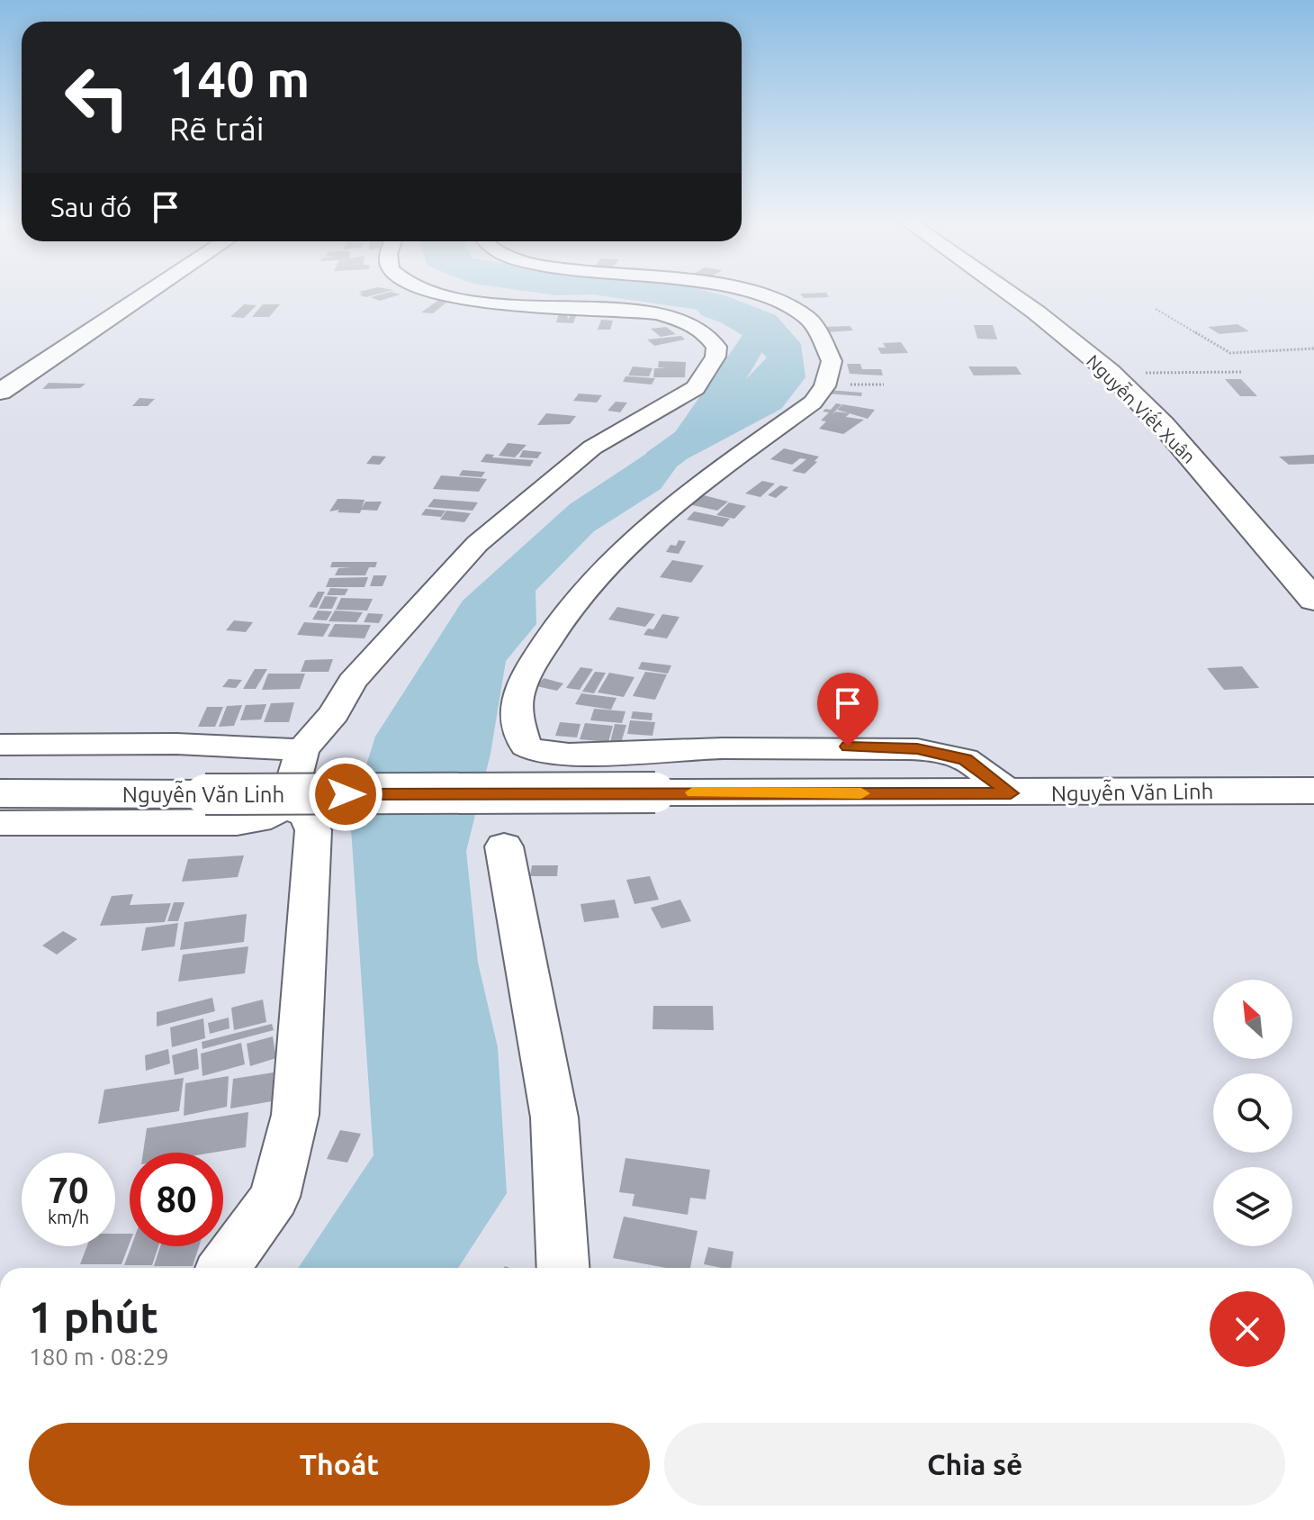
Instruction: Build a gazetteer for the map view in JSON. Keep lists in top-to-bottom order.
{
  "streets": {
    "main road": ["Nguyễn Viết Xuân", "Nguyễn Văn Linh"]
  },
  "north": "top left",
  "page": {
    "turn": ["140 m", "Rẽ trái"],
    "then": "Sau đó",
    "speed": "70 km/h",
    "limit": "80",
    "heading": ["1 phút", "180 m · 08:29"],
    "buttons": ["Thoát", "Chia sẻ"]
  }
}
